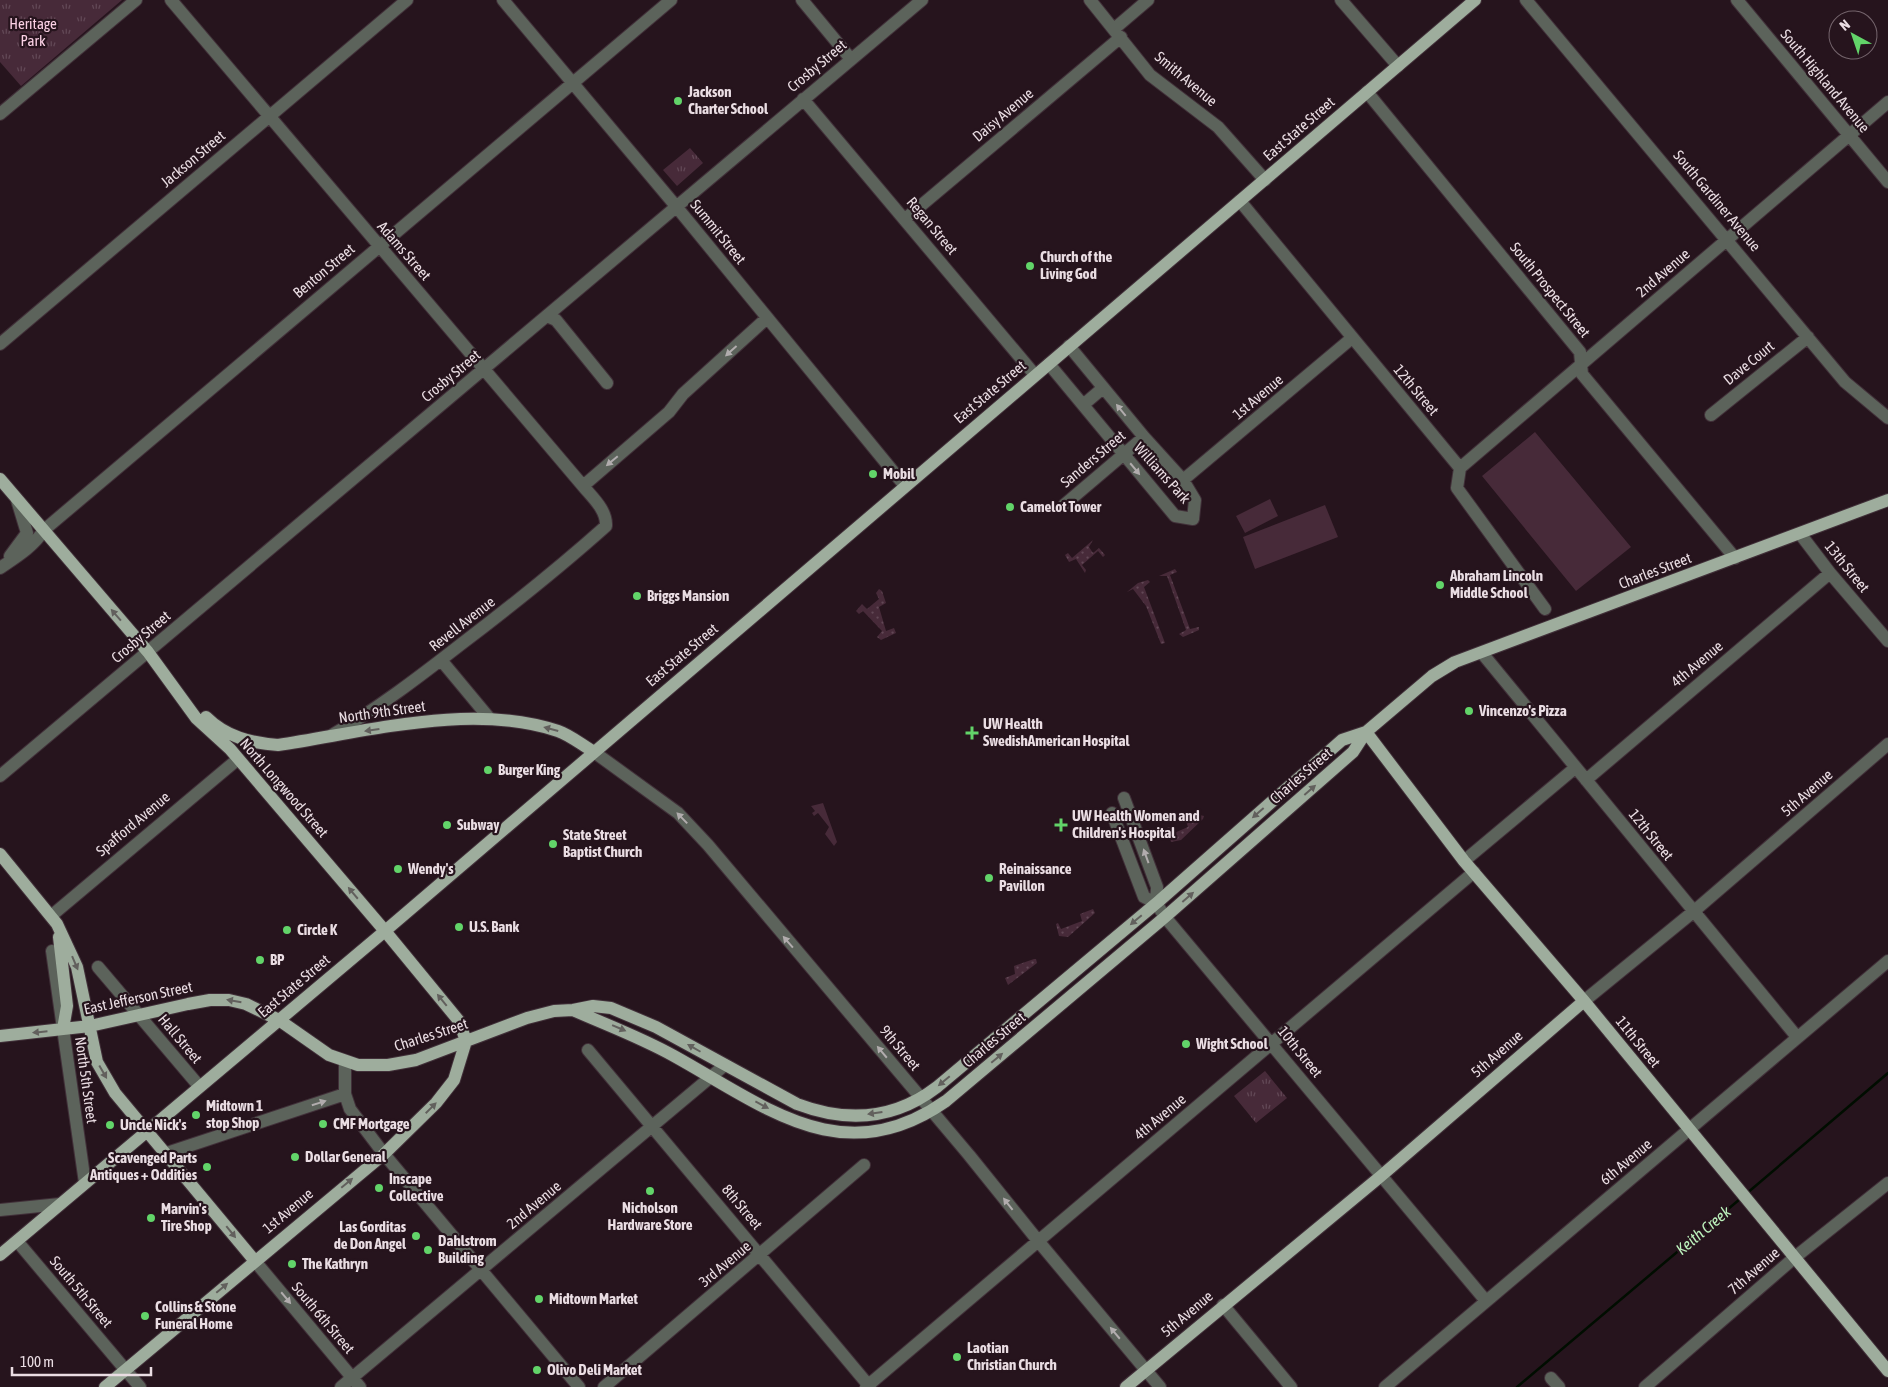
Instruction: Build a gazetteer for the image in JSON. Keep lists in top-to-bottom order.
{
  "streets": {
    "main road": [
      "East State Street",
      "1st Avenue",
      "Charles Street",
      "North 9th Street",
      "North Longwood Street",
      "5th Avenue",
      "East Jefferson Street",
      "11th Street",
      "South 6th Street"
    ],
    "street": [
      "Crosby Street",
      "Smith Avenue",
      "South Highland Avenue",
      "Daisy Avenue",
      "Jackson Street",
      "South Gardiner Avenue",
      "Regan Street",
      "Summit Street",
      "Adams Street",
      "Benton Street",
      "2nd Avenue",
      "South Prospect Street",
      "Dave Court",
      "12th Street",
      "Sanders Street",
      "Williams Park",
      "13th Street",
      "Revell Avenue",
      "4th Avenue",
      "Spafford Avenue",
      "Hall Street",
      "9th Street",
      "10th Street",
      "North 5th Street",
      "6th Avenue",
      "8th Street",
      "3rd Avenue",
      "7th Avenue",
      "South 5th Street"
    ]
  },
  "crossings": [
    ["Crosby Street", "Regan Street"],
    ["Crosby Street", "Summit Street"],
    ["Crosby Street", "Adams Street"],
    ["Crosby Street", "North Longwood Street"],
    ["Smith Avenue", "Daisy Avenue"],
    ["Smith Avenue", "East State Street"],
    ["South Highland Avenue", "2nd Avenue"],
    ["Daisy Avenue", "Regan Street"],
    ["East State Street", "Regan Street"],
    ["East State Street", "Summit Street"],
    ["East State Street", "South Prospect Street"],
    ["East State Street", "12th Street"],
    ["East State Street", "Williams Park"],
    ["East State Street", "Charles Street"],
    ["East State Street", "North 9th Street"],
    ["East State Street", "North Longwood Street"],
    ["East State Street", "East Jefferson Street"],
    ["East State Street", "Hall Street"],
    ["East State Street", "9th Street"],
    ["East State Street", "North 5th Street"],
    ["East State Street", "South 5th Street"],
    ["East State Street", "South 6th Street"],
    ["Jackson Street", "Adams Street"],
    ["South Gardiner Avenue", "2nd Avenue"],
    ["South Gardiner Avenue", "Dave Court"],
    ["Summit Street", "Benton Street"],
    ["Adams Street", "Benton Street"],
    ["Adams Street", "Revell Avenue"],
    ["Benton Street", "North Longwood Street"],
    ["2nd Avenue", "South Prospect Street"],
    ["2nd Avenue", "12th Street"],
    ["2nd Avenue", "Charles Street"],
    ["2nd Avenue", "8th Street"],
    ["2nd Avenue", "South 6th Street"],
    ["South Prospect Street", "Charles Street"],
    ["12th Street", "1st Avenue"],
    ["12th Street", "Charles Street"],
    ["12th Street", "4th Avenue"],
    ["12th Street", "5th Avenue"],
    ["12th Street", "6th Avenue"],
    ["1st Avenue", "Williams Park"],
    ["1st Avenue", "Charles Street"],
    ["1st Avenue", "North Longwood Street"],
    ["1st Avenue", "South 5th Street"],
    ["1st Avenue", "South 6th Street"],
    ["Sanders Street", "Williams Park"],
    ["13th Street", "Charles Street"],
    ["13th Street", "4th Avenue"],
    ["Charles Street", "North Longwood Street"],
    ["Charles Street", "East Jefferson Street"],
    ["Charles Street", "11th Street"],
    ["Charles Street", "9th Street"],
    ["Charles Street", "10th Street"],
    ["Revell Avenue", "North 9th Street"],
    ["4th Avenue", "11th Street"],
    ["4th Avenue", "9th Street"],
    ["4th Avenue", "10th Street"],
    ["4th Avenue", "8th Street"],
    ["North 9th Street", "North Longwood Street"],
    ["North 9th Street", "9th Street"],
    ["North Longwood Street", "Spafford Avenue"],
    ["5th Avenue", "11th Street"],
    ["5th Avenue", "9th Street"],
    ["5th Avenue", "10th Street"],
    ["Spafford Avenue", "South 6th Street"],
    ["East Jefferson Street", "Hall Street"],
    ["East Jefferson Street", "North 5th Street"],
    ["East Jefferson Street", "South 6th Street"],
    ["11th Street", "6th Avenue"],
    ["11th Street", "7th Avenue"],
    ["10th Street", "6th Avenue"],
    ["8th Street", "3rd Avenue"]
  ],
  "one_way": [
    "1st Avenue",
    "North 9th Street",
    "North Longwood Street",
    "East Jefferson Street",
    "9th Street",
    "South 6th Street"
  ],
  "water": ["Keith Creek"],
  "parks": ["Heritage Park"],
  "places": {
    "other": [
      "Jackson Charter School",
      "Church of the Living God",
      "Mobil",
      "Camelot Tower",
      "Abraham Lincoln Middle School",
      "Briggs Mansion",
      "Vincenzo's Pizza",
      "Burger King",
      "Subway",
      "State Street Baptist Church",
      "Wendy's",
      "Reinaissance Pavillon",
      "U.S. Bank",
      "Circle K",
      "BP",
      "Wight School",
      "Midtown 1 stop Shop",
      "CMF Mortgage",
      "Uncle Nick's",
      "Dollar General",
      "Scavenged Parts Antiques + Oddities",
      "Inscape Collective",
      "Nicholson Hardware Store",
      "Marvin's Tire Shop",
      "Las Gorditas de Don Angel",
      "Dahlstrom Building",
      "The Kathryn",
      "Midtown Market",
      "Collins & Stone Funeral Home",
      "Laotian Christian Church",
      "Olivo Deli Market"
    ],
    "health": ["UW Health SwedishAmerican Hospital", "UW Health Women and Children's Hospital"]
  },
  "scale_bar": "100 m",
  "north": "top left"
}
